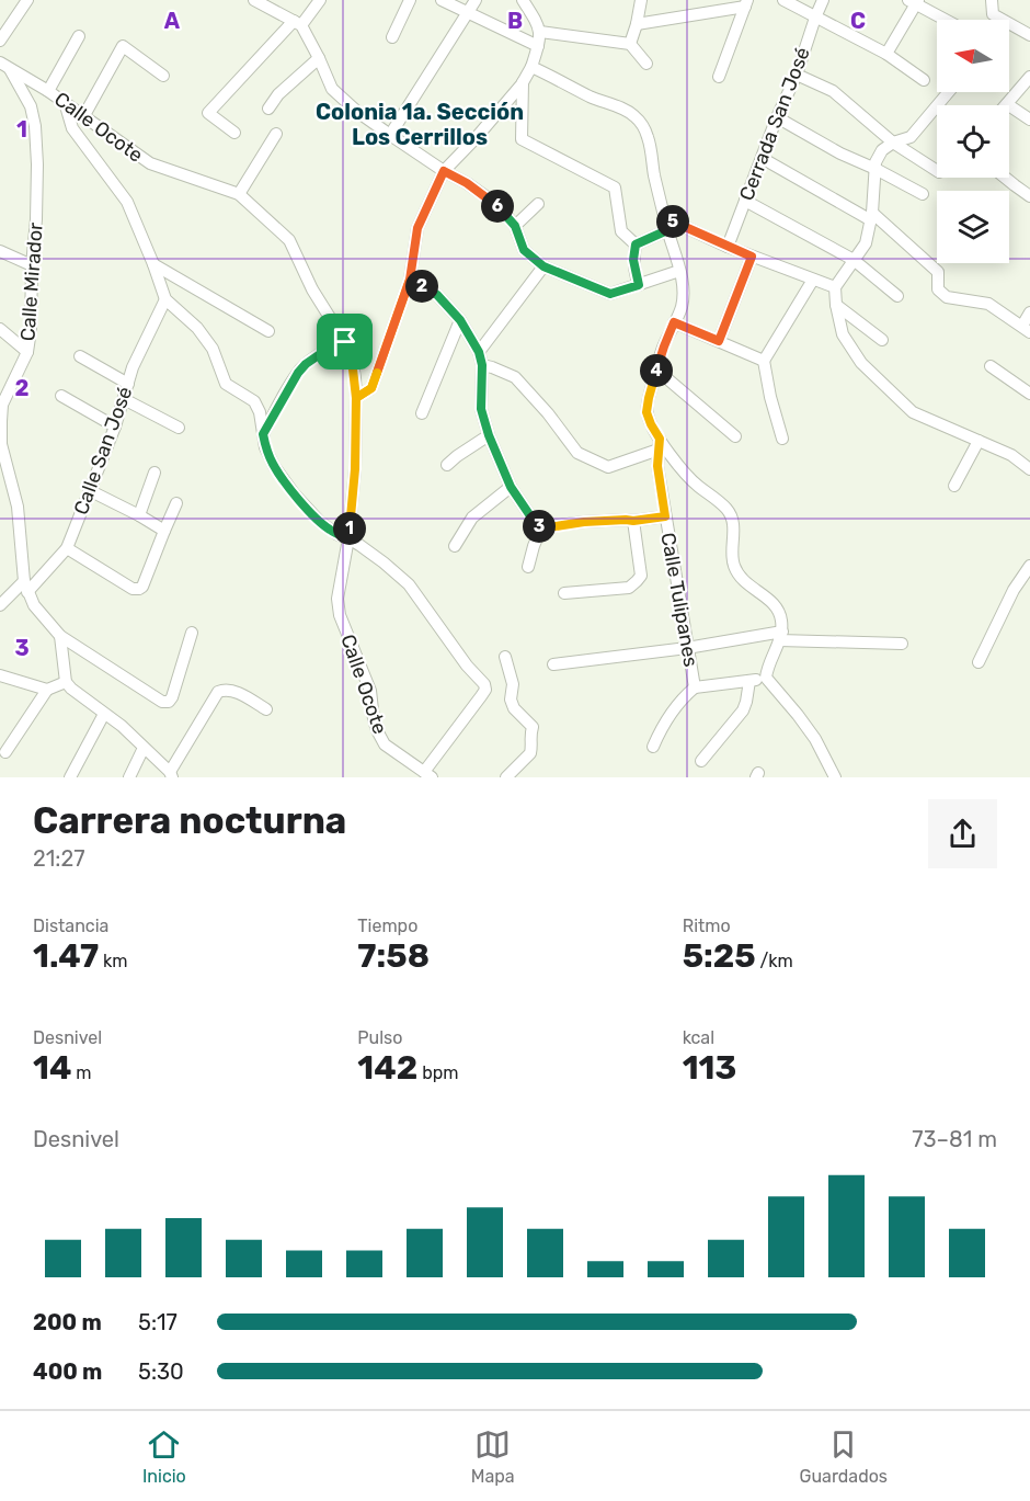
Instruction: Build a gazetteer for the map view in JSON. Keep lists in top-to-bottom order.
{
  "streets": {
    "street": [
      "Cerrada San José",
      "Calle Ocote",
      "Calle Mirador",
      "Calle San José",
      "Calle Tulipanes"
    ]
  },
  "crossings": [
    ["Calle Ocote", "Calle Mirador"],
    ["Calle Mirador", "Calle San José"]
  ],
  "districts": ["Colonia 1a. Sección Los Cerrillos"],
  "north": "left",
  "page": {
    "pins": [
      "6",
      "5",
      "2",
      "4",
      "3",
      "1"
    ],
    "heading": ["Carrera nocturna", "21:27"],
    "stats": [
      ["Distancia", "1.47 km"],
      ["Tiempo", "7:58"],
      ["Ritmo", "5:25 /km"],
      ["Desnivel", "14 m"],
      ["Pulso", "142 bpm"],
      ["kcal", "113"]
    ],
    "chart": ["Desnivel", "73–81 m"],
    "list": [
      {
        "name": "200 m",
        "note": "5:17"
      },
      {
        "name": "400 m",
        "note": "5:30"
      }
    ],
    "tabs": ["Inicio", "Mapa", "Guardados"]
  },
  "grid": {
    "columns": ["A", "B", "C"],
    "rows": ["1", "2", "3"]
  }
}
